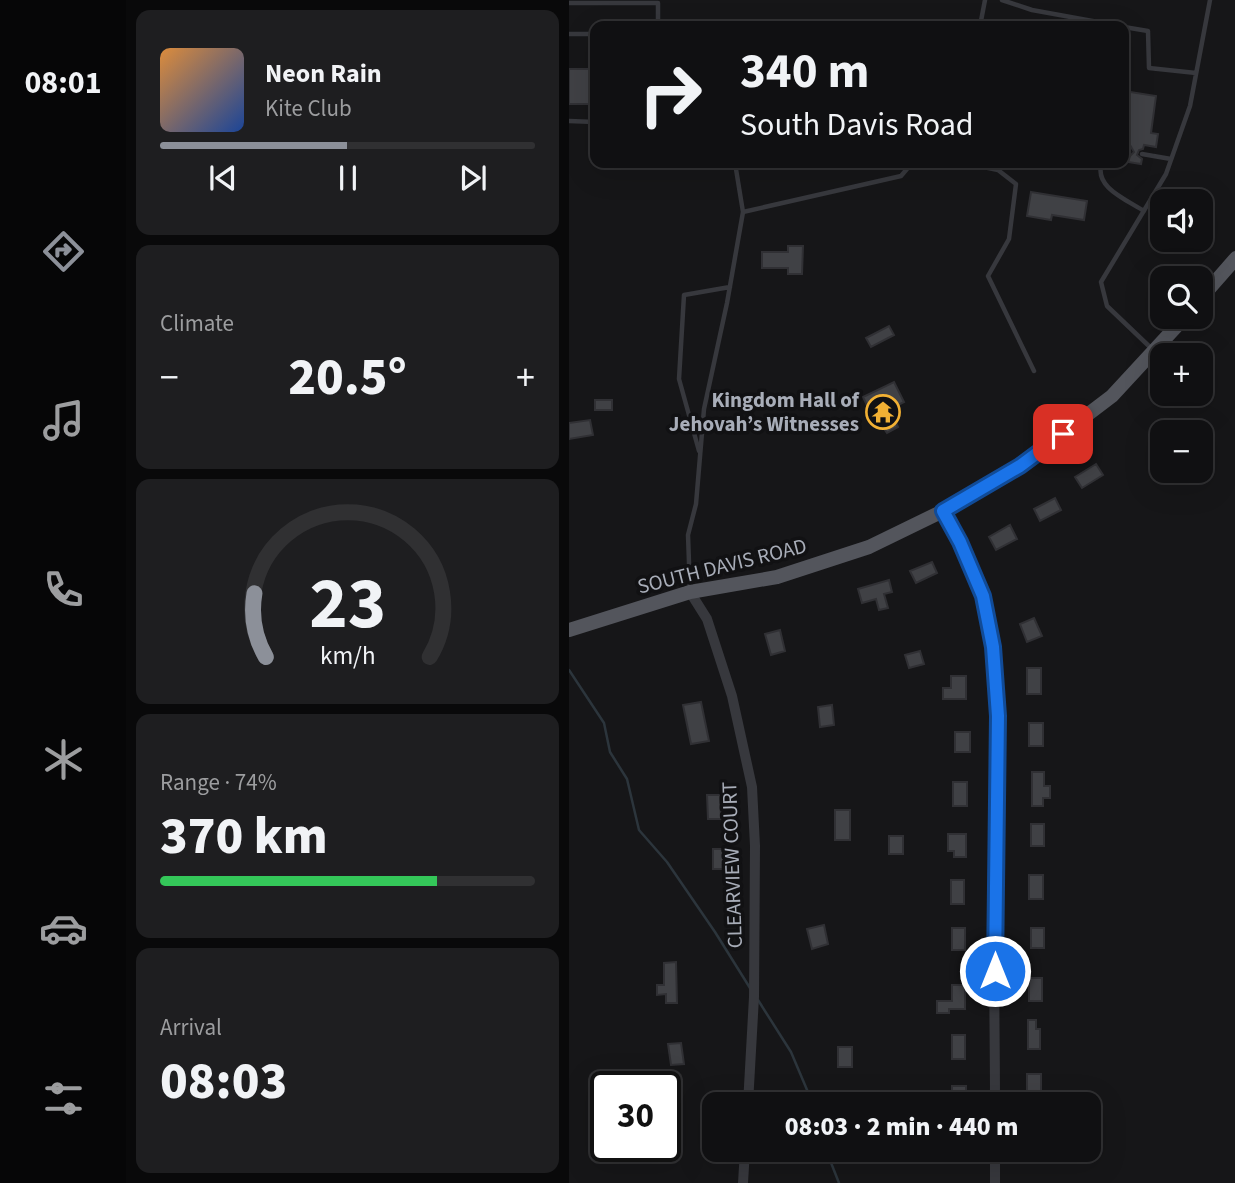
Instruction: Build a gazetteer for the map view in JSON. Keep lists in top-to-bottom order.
{
  "streets": {
    "main road": ["SOUTH DAVIS ROAD"],
    "street": ["CLEARVIEW COURT"]
  },
  "crossings": [
    ["SOUTH DAVIS ROAD", "CLEARVIEW COURT"]
  ],
  "places": {
    "temple": ["Kingdom Hall of Jehovah’s Witnesses"]
  },
  "page": {
    "tabs": "08:01",
    "turn": ["340 m", "South Davis Road"],
    "song": ["Neon Rain", "Kite Club"],
    "map_buttons": ["+", "−"],
    "tile": [
      "Climate",
      ["Range · 74%", "370 km"],
      ["Arrival", "08:03"]
    ],
    "heat": ["−", "20.5°", "+"],
    "limit": "30",
    "trip": "08:03 · 2 min · 440 m",
    "gauge": ["23", "km/h"]
  }
}
